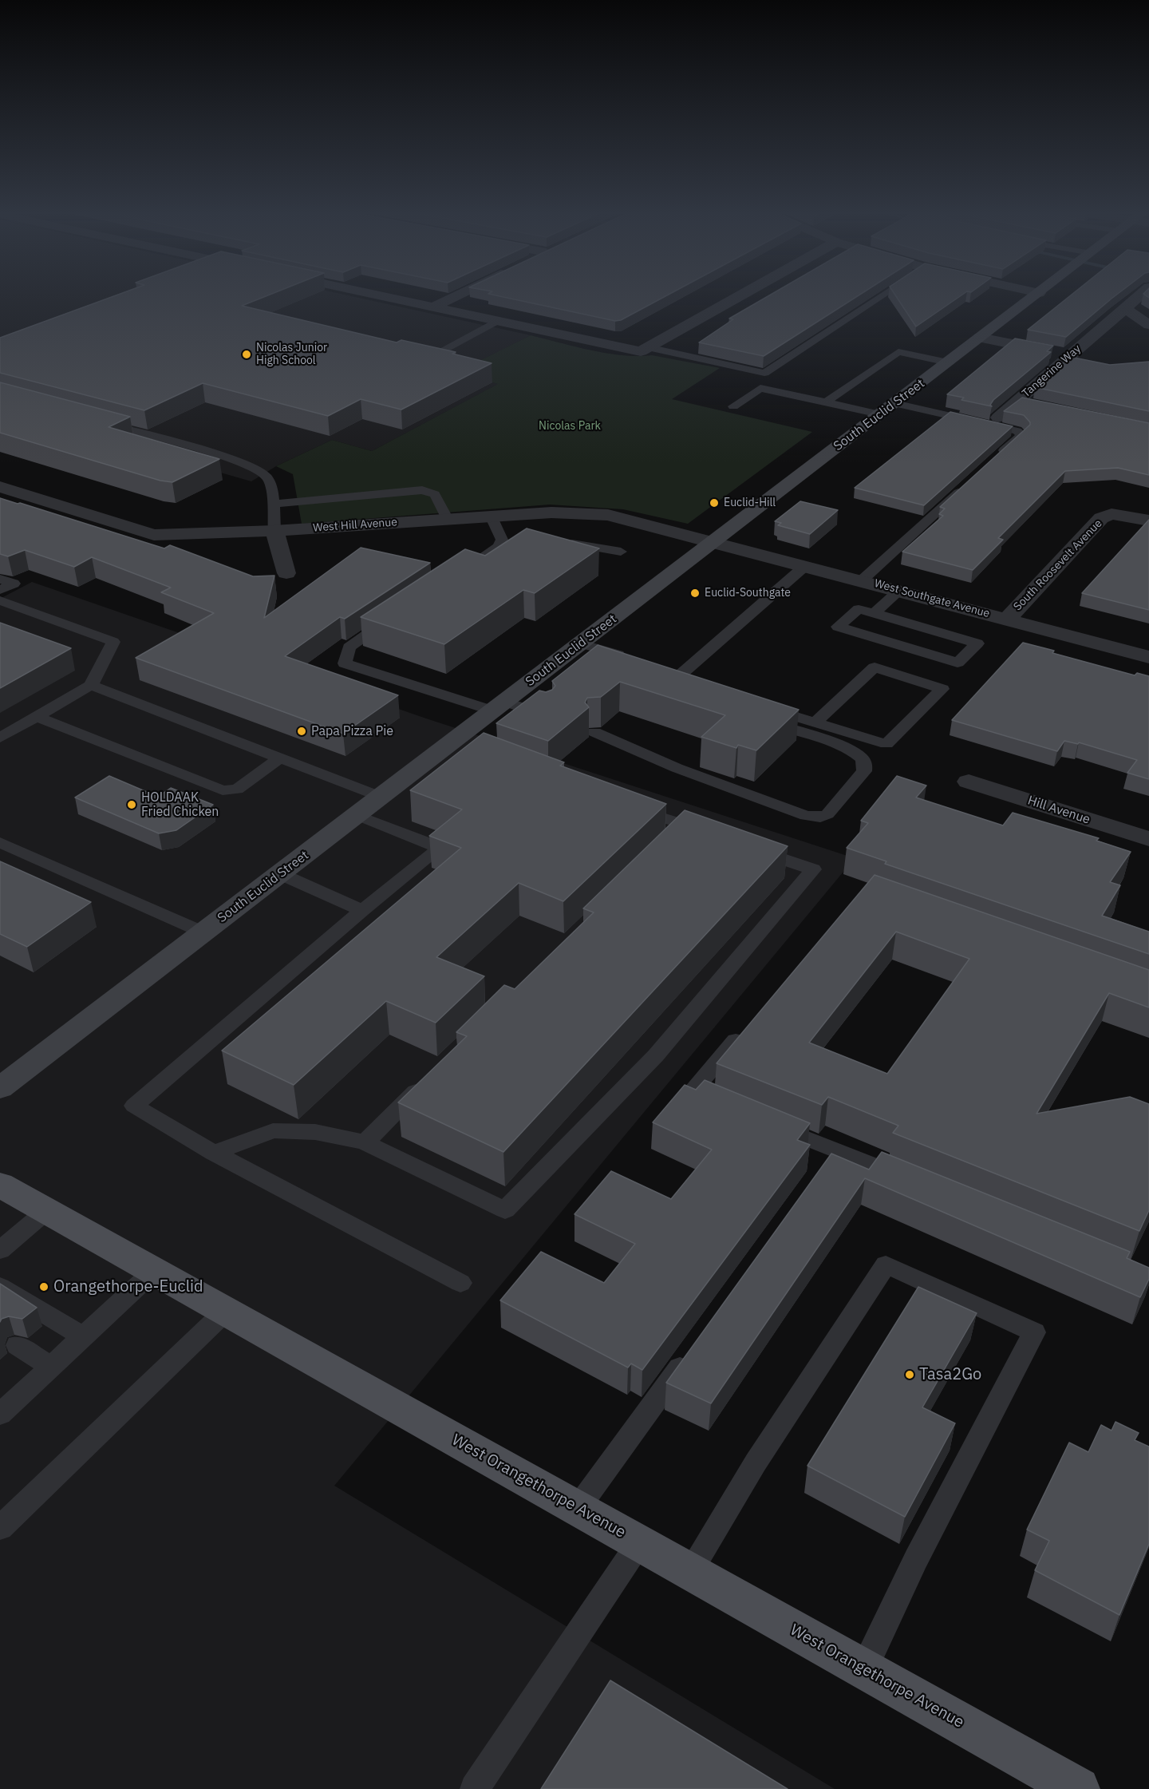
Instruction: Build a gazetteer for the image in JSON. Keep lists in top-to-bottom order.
{
  "streets": {
    "main road": ["South Euclid Street", "West Orangethorpe Avenue"],
    "street": [
      "Tangerine Way",
      "West Hill Avenue",
      "South Roosevelt Avenue",
      "West Southgate Avenue",
      "Hill Avenue"
    ]
  },
  "crossings": [
    ["South Euclid Street", "West Hill Avenue"],
    ["South Euclid Street", "West Southgate Avenue"],
    ["West Hill Avenue", "West Southgate Avenue"],
    ["South Roosevelt Avenue", "West Southgate Avenue"]
  ],
  "parks": ["Nicolas Park"],
  "places": [
    "Nicolas Junior High School",
    "Euclid-Hill",
    "Euclid-Southgate",
    "Papa Pizza Pie",
    "HOLDAAK Fried Chicken",
    "Orangethorpe-Euclid",
    "Tasa2Go"
  ]
}
